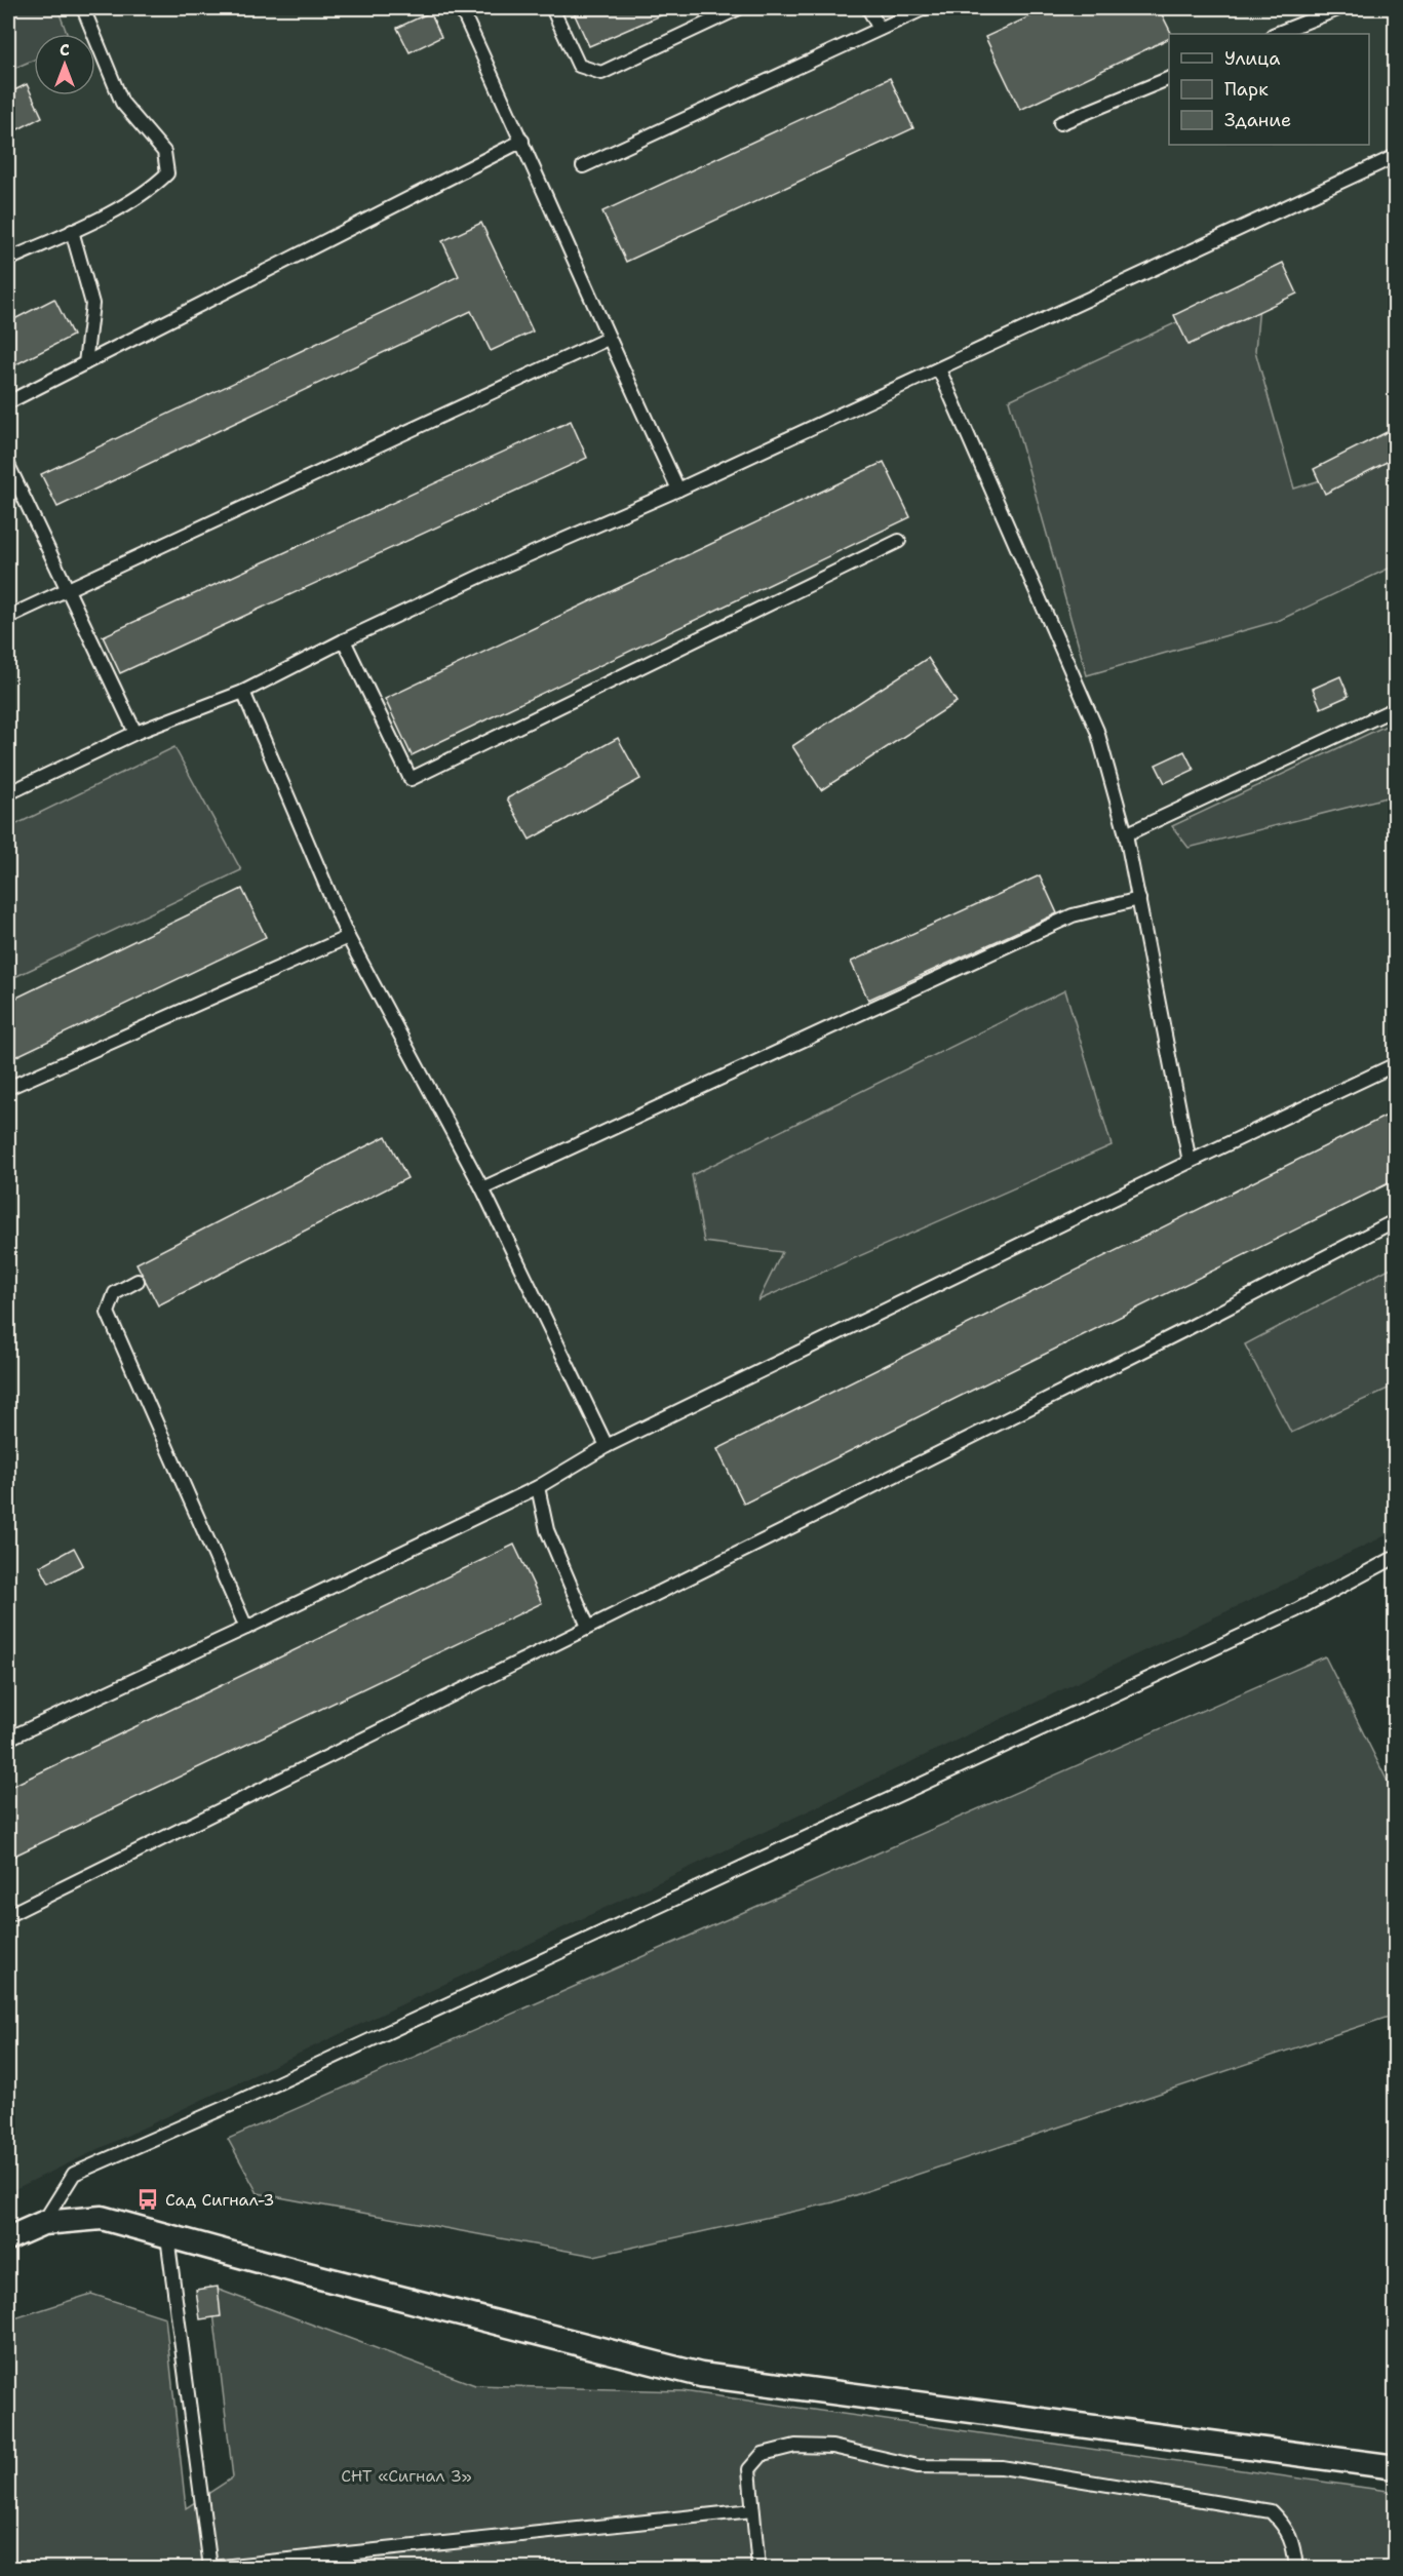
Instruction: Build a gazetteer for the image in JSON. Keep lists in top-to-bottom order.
{
  "parks": ["СНТ «Сигнал 3»"],
  "places": {
    "bus stop": ["Сад Сигнал-3"]
  },
  "legend": ["Улица", "Парк", "Здание"],
  "north": "top"
}
